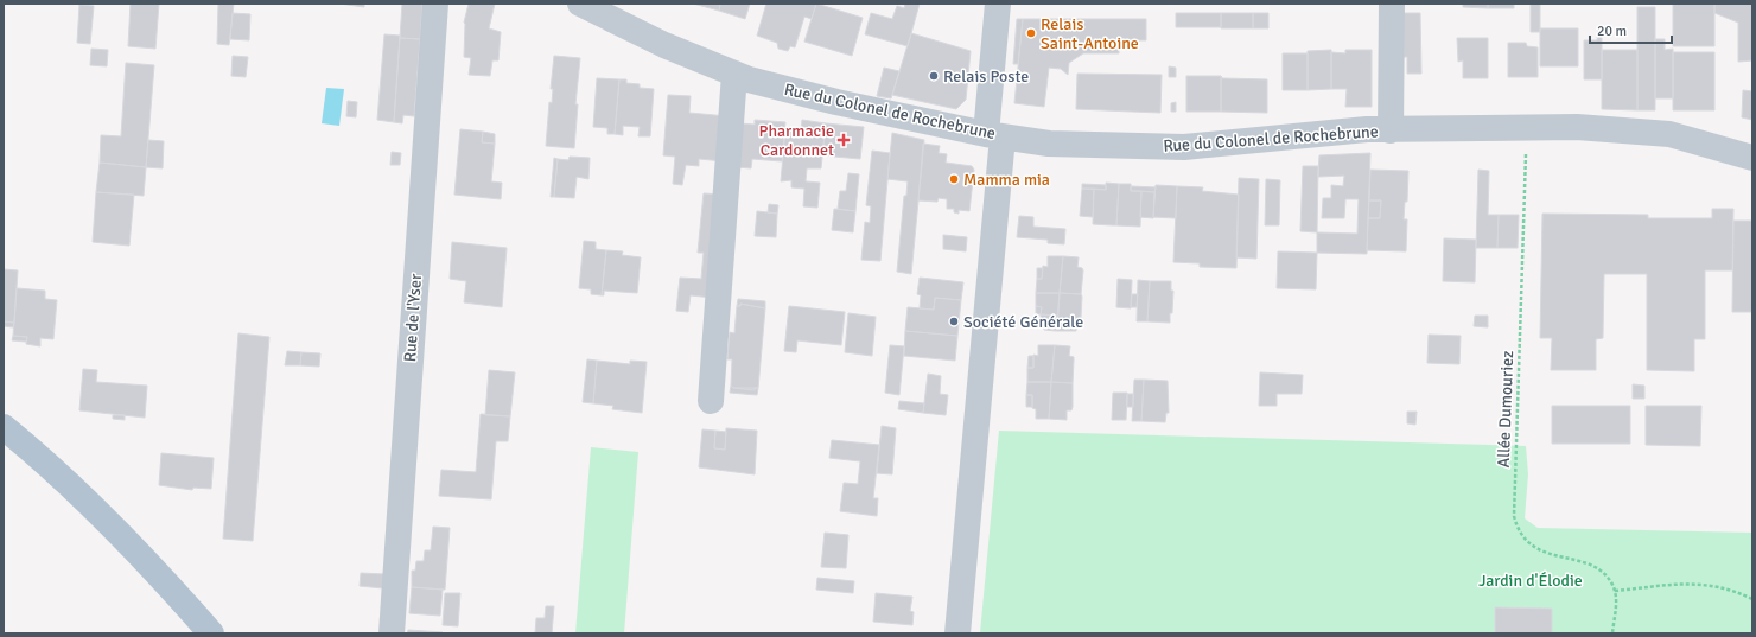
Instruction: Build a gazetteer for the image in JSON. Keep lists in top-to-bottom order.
{
  "streets": {
    "street": ["Rue du Colonel de Rochebrune", "Rue de l'Yser"],
    "path": ["Allée Dumouriez"]
  },
  "crossings": [
    ["Rue du Colonel de Rochebrune", "Allée Dumouriez"]
  ],
  "parks": ["Jardin d'Élodie"],
  "places": {
    "other": [
      "Relais Saint-Antoine",
      "Relais Poste",
      "Mamma mia",
      "Société Générale"
    ],
    "health": ["Pharmacie Cardonnet"]
  },
  "scale_bar": "20 m"
}
